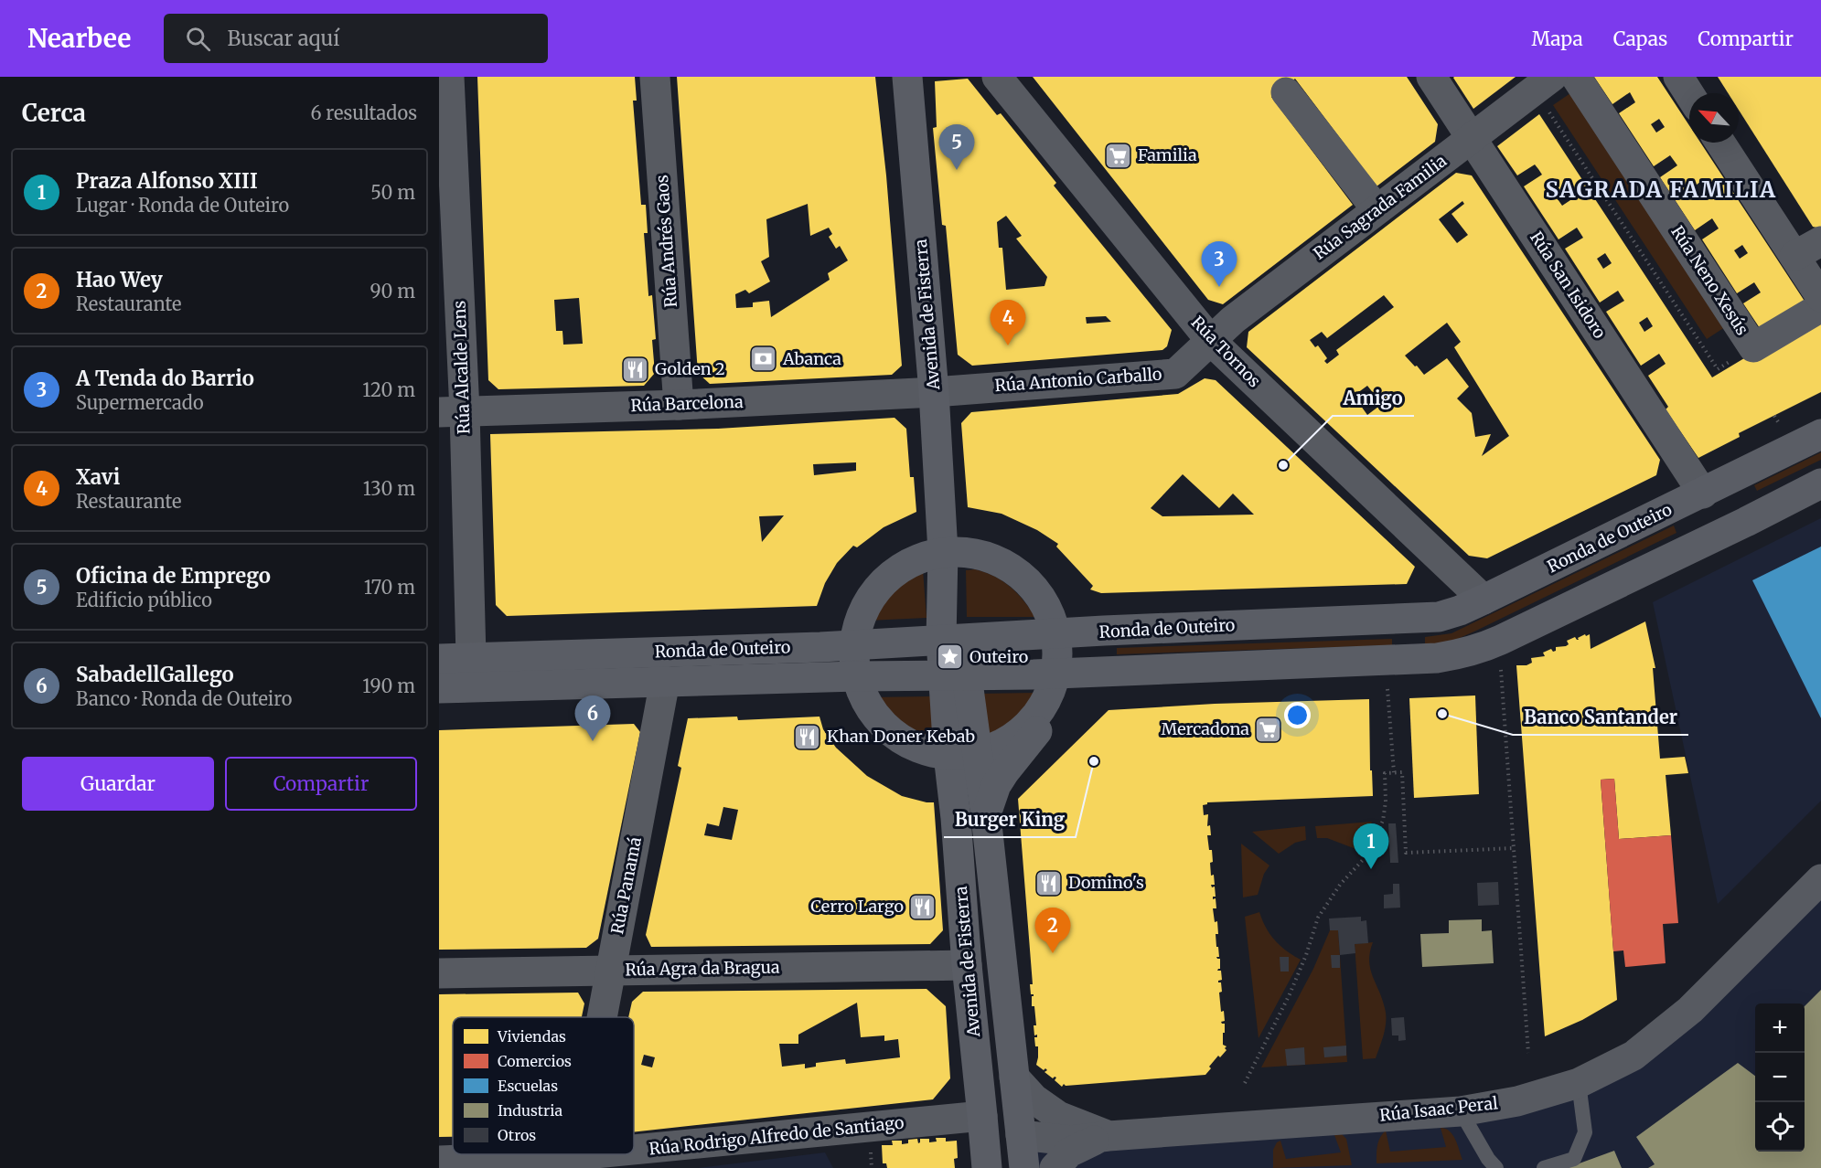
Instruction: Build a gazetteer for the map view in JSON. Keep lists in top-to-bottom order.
{
  "streets": {
    "main road": ["Avenida de Fisterra", "Ronda de Outeiro"],
    "street": [
      "Rúa Sagrada Familia",
      "Rúa Andrés Gaos",
      "Rúa Neno Xesús",
      "Rúa San Isidoro",
      "Rúa Tornos",
      "Rúa Alcalde Lens",
      "Rúa Antonio Carballo",
      "Rúa Barcelona",
      "Rúa Panamá",
      "Rúa Agra da Bragua",
      "Rúa Isaac Peral",
      "Rúa Rodrigo Alfredo de Santiago"
    ]
  },
  "crossings": [
    ["Rúa Sagrada Familia", "Rúa San Isidoro"],
    ["Rúa Sagrada Familia", "Rúa Tornos"],
    ["Rúa Sagrada Familia", "Rúa Antonio Carballo"],
    ["Rúa Andrés Gaos", "Rúa Barcelona"],
    ["Rúa San Isidoro", "Ronda de Outeiro"],
    ["Avenida de Fisterra", "Rúa Antonio Carballo"],
    ["Avenida de Fisterra", "Rúa Barcelona"],
    ["Avenida de Fisterra", "Ronda de Outeiro"],
    ["Avenida de Fisterra", "Rúa Agra da Bragua"],
    ["Avenida de Fisterra", "Rúa Isaac Peral"],
    ["Avenida de Fisterra", "Rúa Rodrigo Alfredo de Santiago"],
    ["Rúa Tornos", "Rúa Antonio Carballo"],
    ["Rúa Tornos", "Ronda de Outeiro"],
    ["Rúa Alcalde Lens", "Rúa Barcelona"],
    ["Rúa Alcalde Lens", "Ronda de Outeiro"],
    ["Rúa Antonio Carballo", "Rúa Barcelona"],
    ["Ronda de Outeiro", "Rúa Panamá"],
    ["Rúa Panamá", "Rúa Agra da Bragua"]
  ],
  "districts": ["SAGRADA FAMILIA"],
  "places": {
    "supermarket": ["Familia", "Mercadona"],
    "bank": ["Abanca"],
    "restaurant": [
      "Golden 2",
      "Khan Doner Kebab",
      "Domino's",
      "Cerro Largo"
    ],
    "other": ["Amigo", "Banco Santander", "Burger King"],
    "place": ["Outeiro"]
  },
  "legend": [
    "Viviendas",
    "Comercios",
    "Escuelas",
    "Industria",
    "Otros"
  ],
  "north": "top left",
  "page": {
    "header": "Nearbee",
    "search": "Buscar aquí",
    "nav": ["Mapa", "Capas", "Compartir"],
    "heading": ["Cerca", "6 resultados"],
    "pins": [
      "5",
      "3",
      "4",
      "6",
      "1",
      "2"
    ],
    "list": [
      {
        "mark": "1",
        "name": "Praza Alfonso XIII",
        "note": "Lugar · Ronda de Outeiro",
        "value": "50 m"
      },
      {
        "mark": "2",
        "name": "Hao Wey",
        "note": "Restaurante",
        "value": "90 m"
      },
      {
        "mark": "3",
        "name": "A Tenda do Barrio",
        "note": "Supermercado",
        "value": "120 m"
      },
      {
        "mark": "4",
        "name": "Xavi",
        "note": "Restaurante",
        "value": "130 m"
      },
      {
        "mark": "5",
        "name": "Oficina de Emprego",
        "note": "Edificio público",
        "value": "170 m"
      },
      {
        "mark": "6",
        "name": "SabadellGallego",
        "note": "Banco · Ronda de Outeiro",
        "value": "190 m"
      }
    ],
    "buttons": ["Guardar", "Compartir"],
    "map_buttons": ["+", "−"]
  }
}
